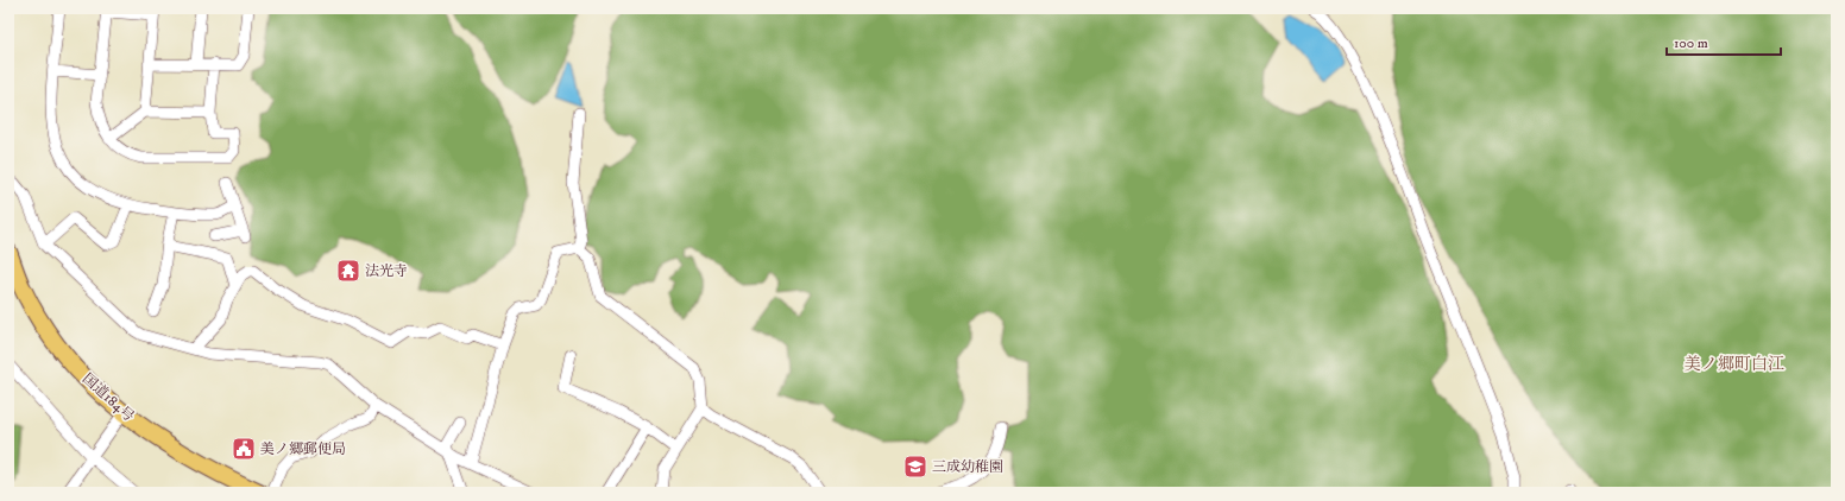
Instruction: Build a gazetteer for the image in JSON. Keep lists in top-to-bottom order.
{
  "streets": {
    "highway": ["国道184号"]
  },
  "districts": ["美ノ郷町白江"],
  "places": {
    "temple": ["法光寺"],
    "public building": ["美ノ郷郵便局"],
    "school or university": ["三成幼稚園"]
  },
  "scale_bar": "100 m"
}
